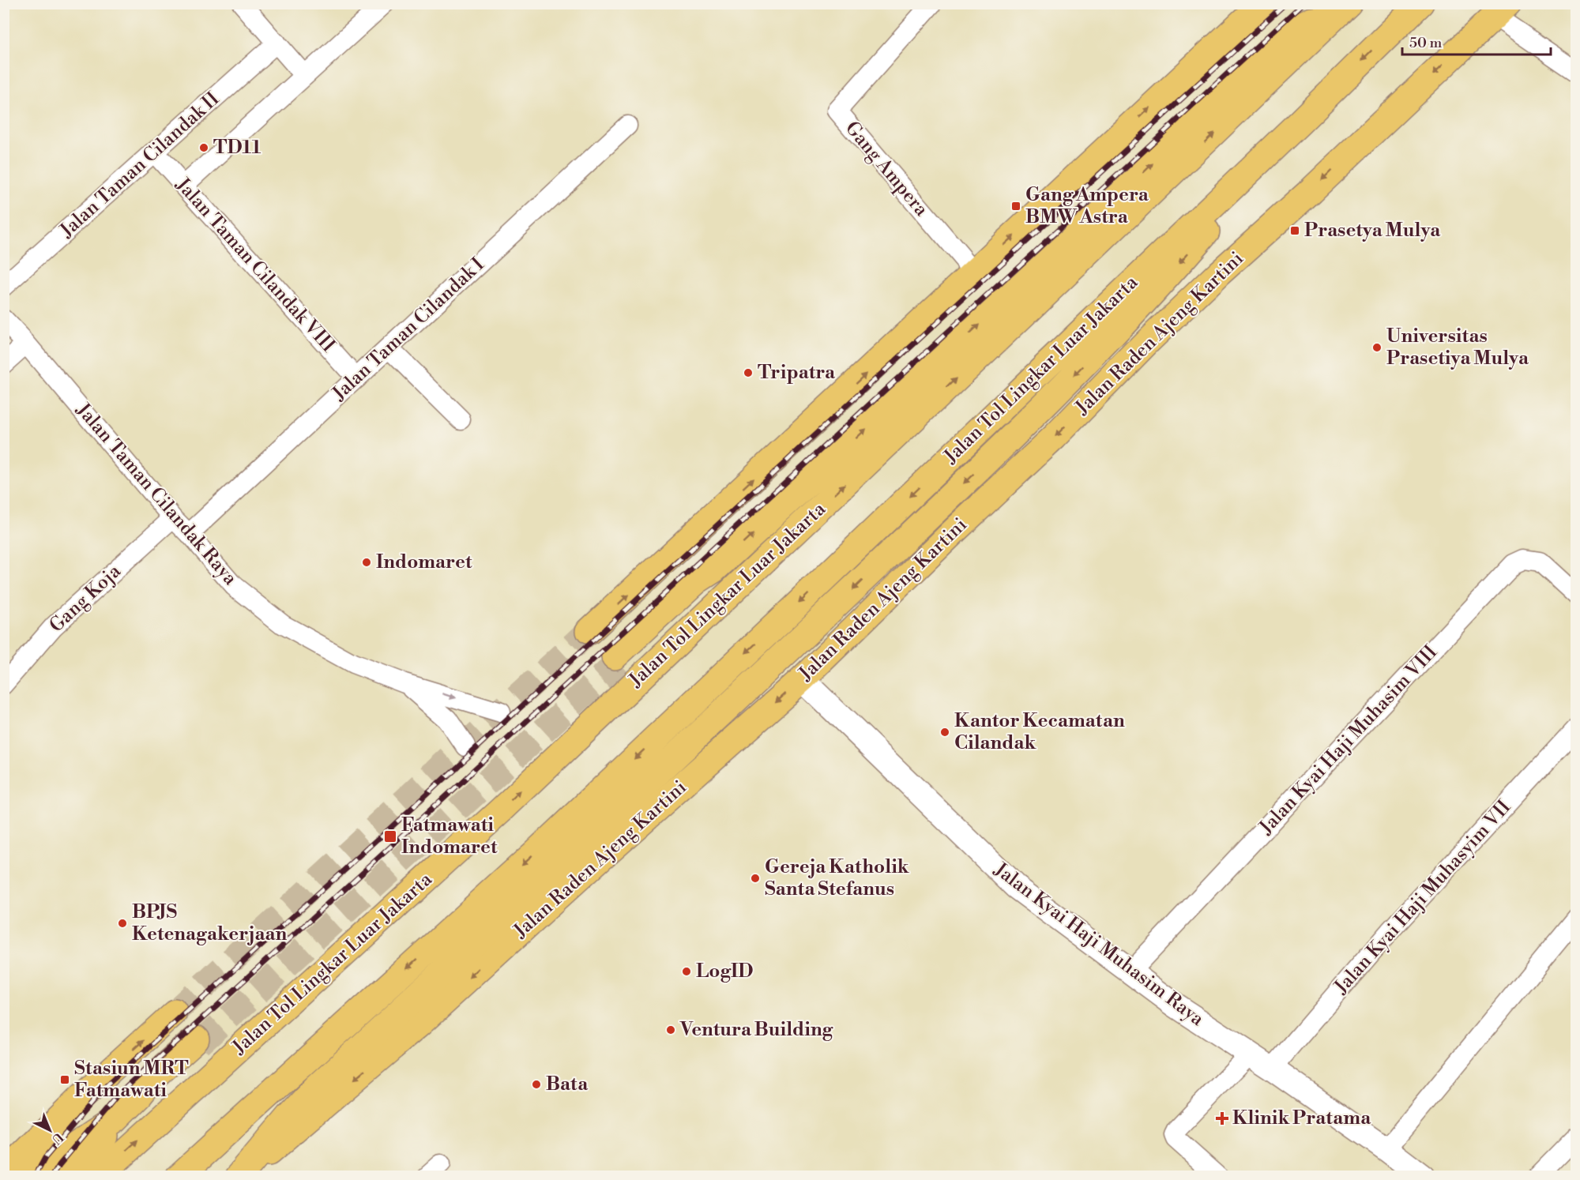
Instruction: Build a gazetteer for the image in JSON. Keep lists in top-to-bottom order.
{
  "streets": {
    "highway": ["Jalan Raden Ajeng Kartini", "Jalan Tol Lingkar Luar Jakarta"],
    "street": [
      "Jalan Taman Cilandak II",
      "Gang Ampera",
      "Jalan Taman Cilandak VIII",
      "Jalan Taman Cilandak I",
      "Jalan Taman Cilandak Raya",
      "Gang Koja",
      "Jalan Kyai Haji Muhasim VIII",
      "Jalan Kyai Haji Muhasyim VII",
      "Jalan Kyai Haji Muhasim Raya"
    ]
  },
  "crossings": [
    ["Jalan Taman Cilandak II", "Jalan Taman Cilandak VIII"],
    ["Jalan Taman Cilandak VIII", "Jalan Taman Cilandak I"],
    ["Jalan Taman Cilandak I", "Jalan Taman Cilandak Raya"],
    ["Jalan Raden Ajeng Kartini", "Jalan Kyai Haji Muhasim Raya"],
    ["Jalan Taman Cilandak Raya", "Gang Koja"],
    ["Jalan Kyai Haji Muhasim VIII", "Jalan Kyai Haji Muhasim Raya"],
    ["Jalan Kyai Haji Muhasyim VII", "Jalan Kyai Haji Muhasim Raya"]
  ],
  "places": {
    "other": [
      "TD11",
      "Universitas Prasetiya Mulya",
      "Tripatra",
      "Indomaret",
      "Kantor Kecamatan Cilandak",
      "Gereja Katholik Santa Stefanus",
      "BPJS Ketenagakerjaan",
      "LogID",
      "Ventura Building",
      "Bata"
    ],
    "transit": [
      "Gang Ampera BMW Astra",
      "Prasetya Mulya",
      "Fatmawati Indomaret",
      "Stasiun MRT Fatmawati"
    ],
    "health": ["Klinik Pratama"]
  },
  "scale_bar": "50 m",
  "north": "bottom right"
}
